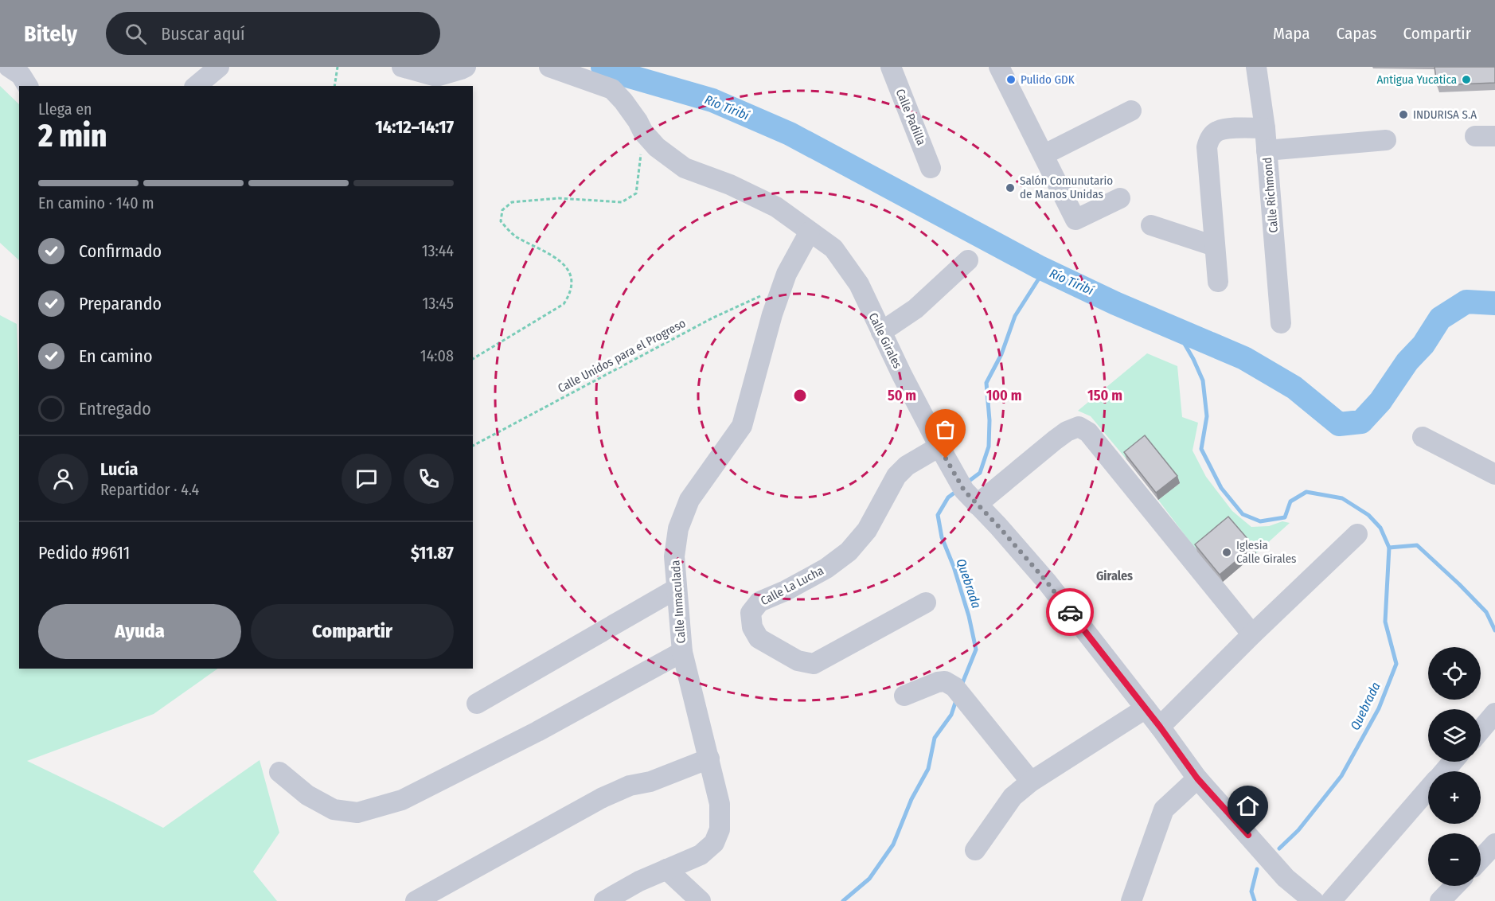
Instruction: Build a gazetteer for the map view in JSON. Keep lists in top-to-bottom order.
{
  "streets": {
    "street": [
      "Calle Padilla",
      "Calle Richmond",
      "Calle Girales",
      "Calle La Lucha",
      "Calle Inmaculada"
    ],
    "path": ["Calle Unidos para el Progreso"]
  },
  "crossings": [
    ["Calle Girales", "Calle La Lucha"],
    ["Calle Girales", "Calle Inmaculada"],
    ["Calle Unidos para el Progreso", "Calle Inmaculada"]
  ],
  "districts": ["Girales"],
  "water": ["Río Tiribí", "Quebrada"],
  "places": [
    "Pulido GDK",
    "Antigua Yucatica",
    "INDURISA S.A",
    "Salón Comunutario de Manos Unidas",
    "Iglesia Calle Girales"
  ],
  "page": {
    "header": "Bitely",
    "search": "Buscar aquí",
    "nav": ["Mapa", "Capas", "Compartir"],
    "heading": ["2 min", "Llega en", "14:12–14:17"],
    "panel": [
      "Lucía",
      "Repartidor · 4.4",
      "Pedido #9611",
      "$11.87"
    ],
    "bar": "En camino · 140 m",
    "list": [
      ["Confirmado", "13:44"],
      ["Preparando", "13:45"],
      ["En camino", "14:08"],
      "Entregado"
    ],
    "buttons": ["Ayuda", "Compartir"],
    "map_buttons": ["+", "−"]
  },
  "rings": ["50 m", "100 m", "150 m"]
}
